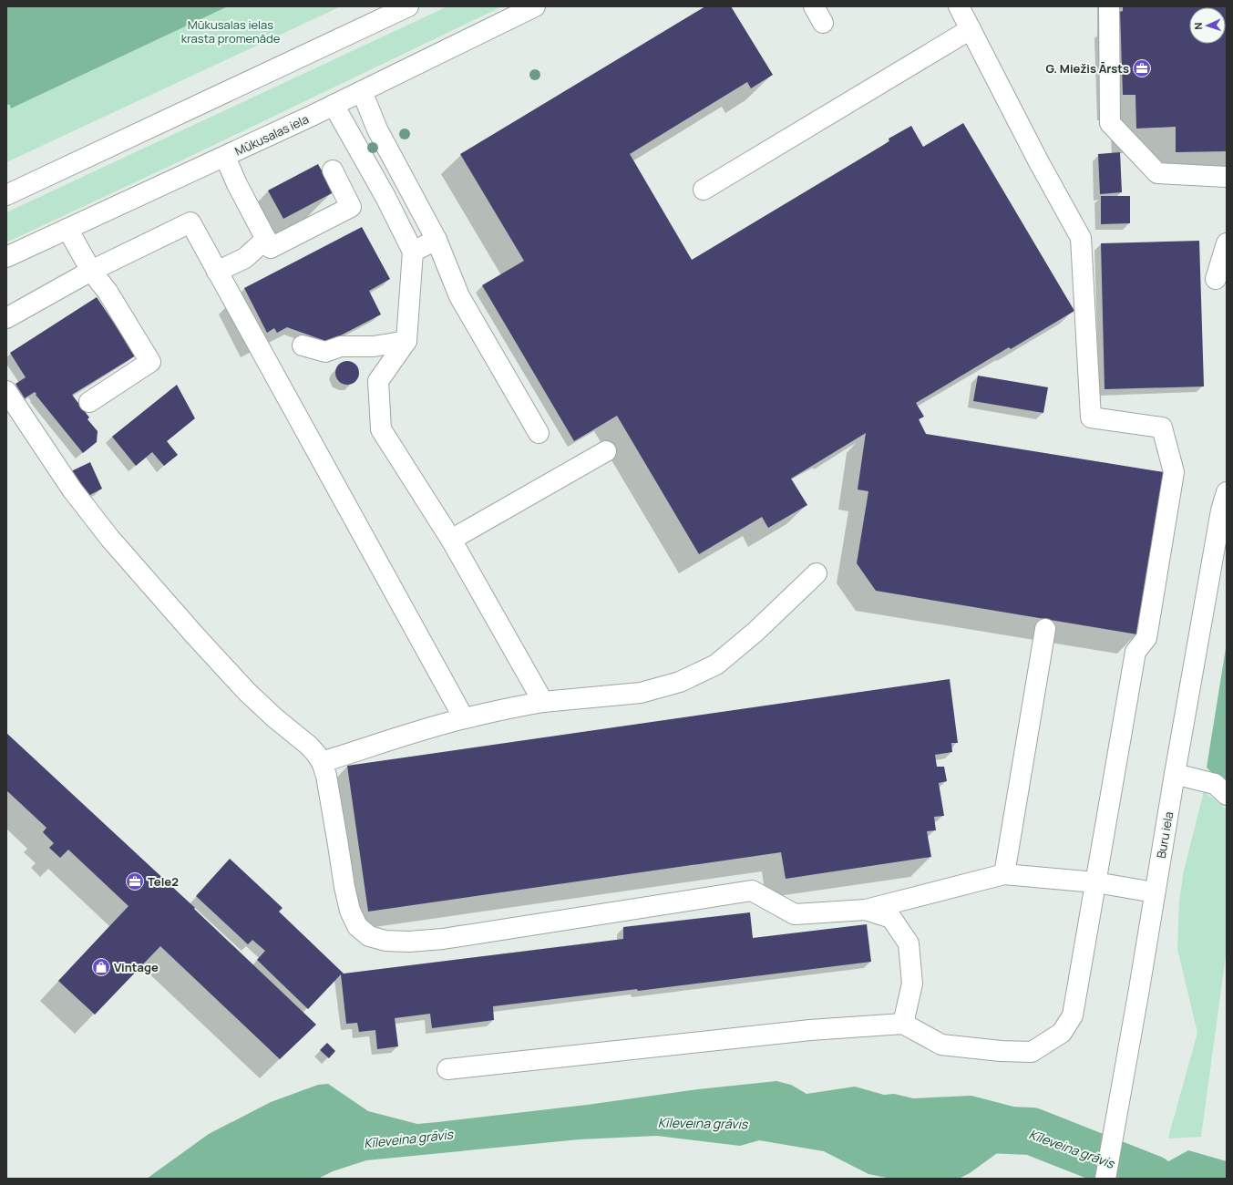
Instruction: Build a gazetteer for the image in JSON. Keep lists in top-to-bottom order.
{
  "streets": {
    "main road": ["Mūkusalas iela", "Buru iela"]
  },
  "water": ["Kīleveina grāvis"],
  "parks": ["Mūkusalas ielas krasta promenāde"],
  "places": {
    "office": ["G. Miežis Ārsts", "Tele2"],
    "shop": ["Vintage"]
  },
  "north": "left"
}
